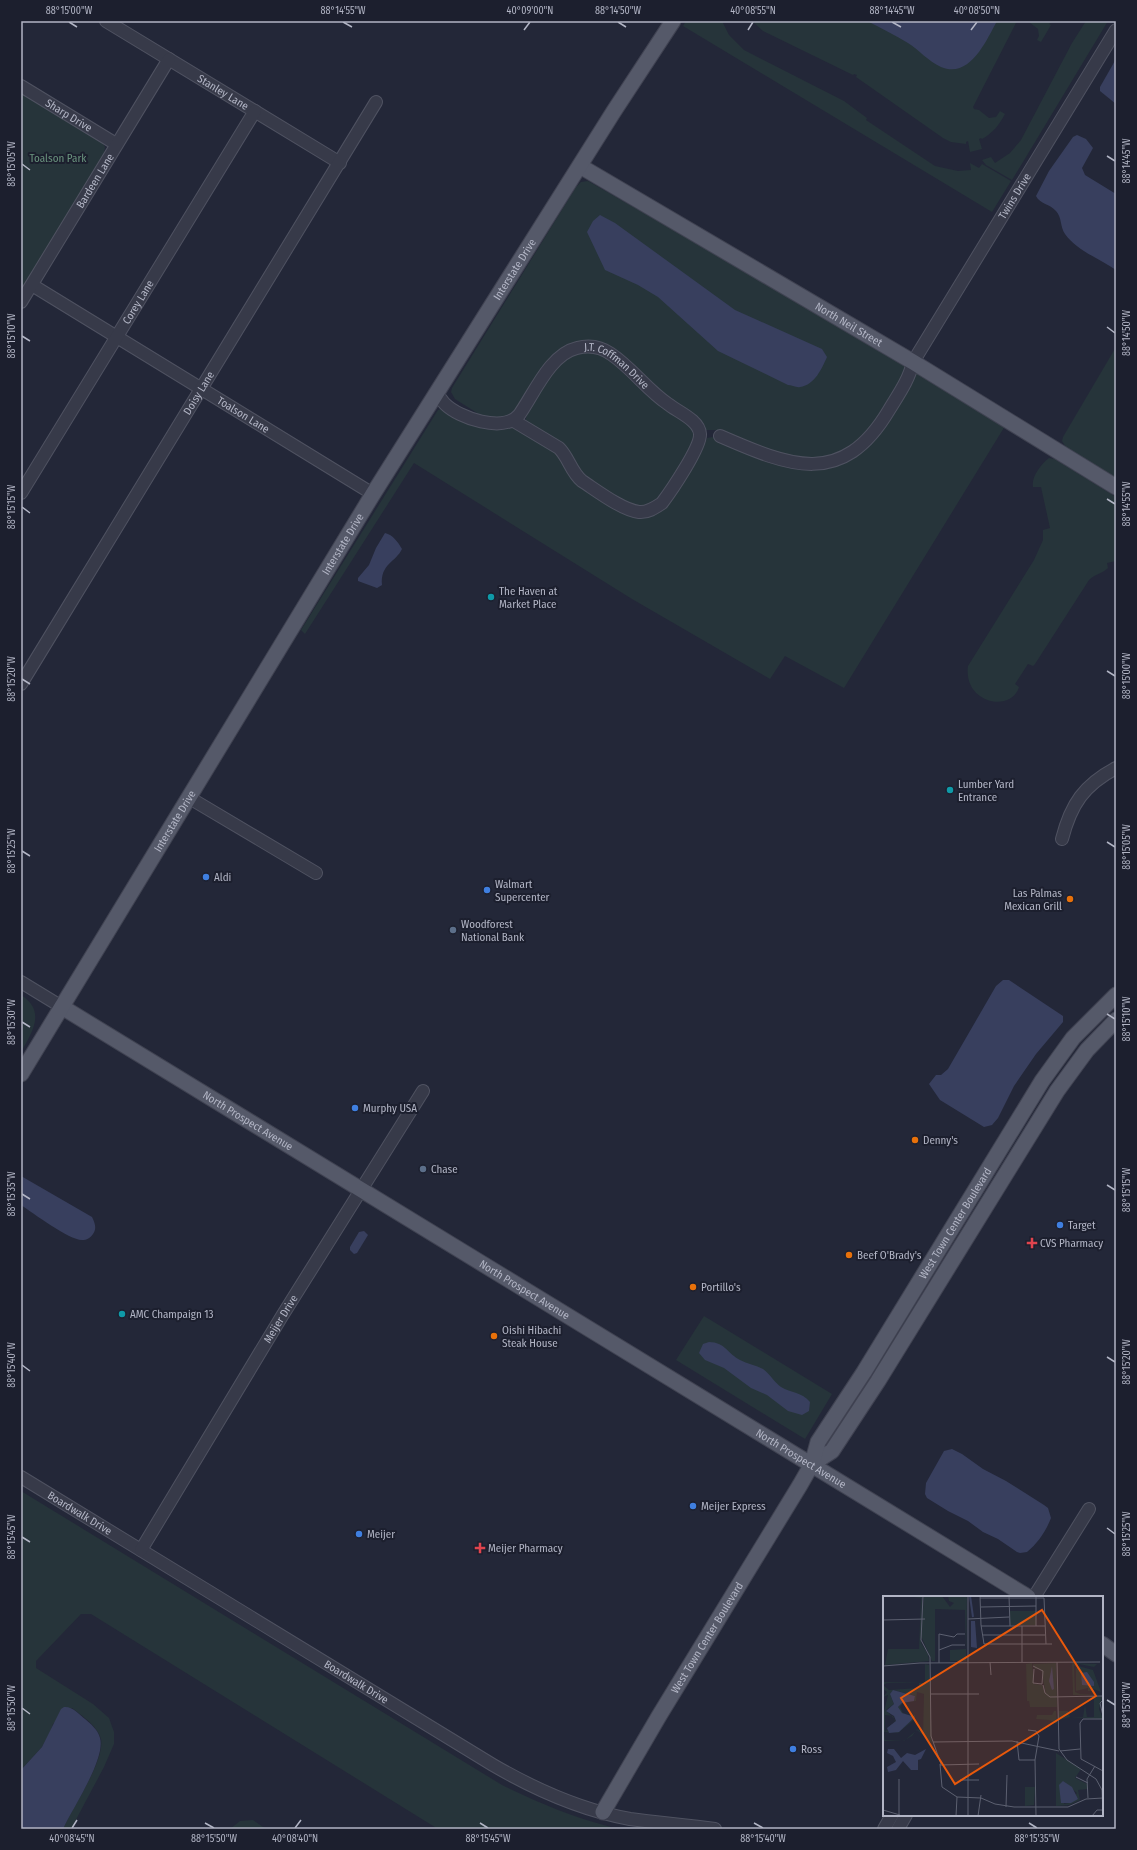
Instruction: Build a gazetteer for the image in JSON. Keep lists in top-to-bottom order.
{
  "streets": {
    "main road": [
      "Interstate Drive",
      "North Neil Street",
      "North Prospect Avenue",
      "West Town Center Boulevard"
    ],
    "street": [
      "Stanley Lane",
      "Sharp Drive",
      "Bardeen Lane",
      "Twins Drive",
      "Corey Lane",
      "J.T. Coffman Drive",
      "Doisy Lane",
      "Toalson Lane",
      "Meijer Drive",
      "Boardwalk Drive"
    ]
  },
  "crossings": [
    ["Stanley Lane", "Bardeen Lane"],
    ["Stanley Lane", "Corey Lane"],
    ["Stanley Lane", "Doisy Lane"],
    ["Sharp Drive", "Bardeen Lane"],
    ["Bardeen Lane", "Toalson Lane"],
    ["Twins Drive", "North Neil Street"],
    ["Interstate Drive", "North Neil Street"],
    ["Interstate Drive", "Toalson Lane"],
    ["Interstate Drive", "North Prospect Avenue"],
    ["Corey Lane", "Toalson Lane"],
    ["Doisy Lane", "Toalson Lane"],
    ["North Prospect Avenue", "West Town Center Boulevard"],
    ["North Prospect Avenue", "Meijer Drive"],
    ["West Town Center Boulevard", "Boardwalk Drive"],
    ["Meijer Drive", "Boardwalk Drive"]
  ],
  "parks": ["Toalson Park"],
  "places": {
    "other": [
      "The Haven at Market Place",
      "Lumber Yard Entrance",
      "Aldi",
      "Walmart Supercenter",
      "Las Palmas Mexican Grill",
      "Woodforest National Bank",
      "Murphy USA",
      "Denny's",
      "Chase",
      "Target",
      "Beef O'Brady's",
      "Portillo's",
      "AMC Champaign 13",
      "Oishi Hibachi Steak House",
      "Meijer Express",
      "Meijer",
      "Ross"
    ],
    "health": ["CVS Pharmacy", "Meijer Pharmacy"]
  },
  "coordinates": [
    "88°15'00\"W",
    "88°14'55\"W",
    "40°09'00\"N",
    "88°14'50\"W",
    "40°08'55\"N",
    "88°14'45\"W",
    "40°08'50\"N",
    "88°15'05\"W",
    "88°15'10\"W",
    "88°15'15\"W",
    "88°15'20\"W",
    "88°15'25\"W",
    "88°15'30\"W",
    "88°15'35\"W",
    "88°15'40\"W",
    "88°15'45\"W",
    "88°15'50\"W",
    "40°08'45\"N",
    "40°08'40\"N"
  ]
}
